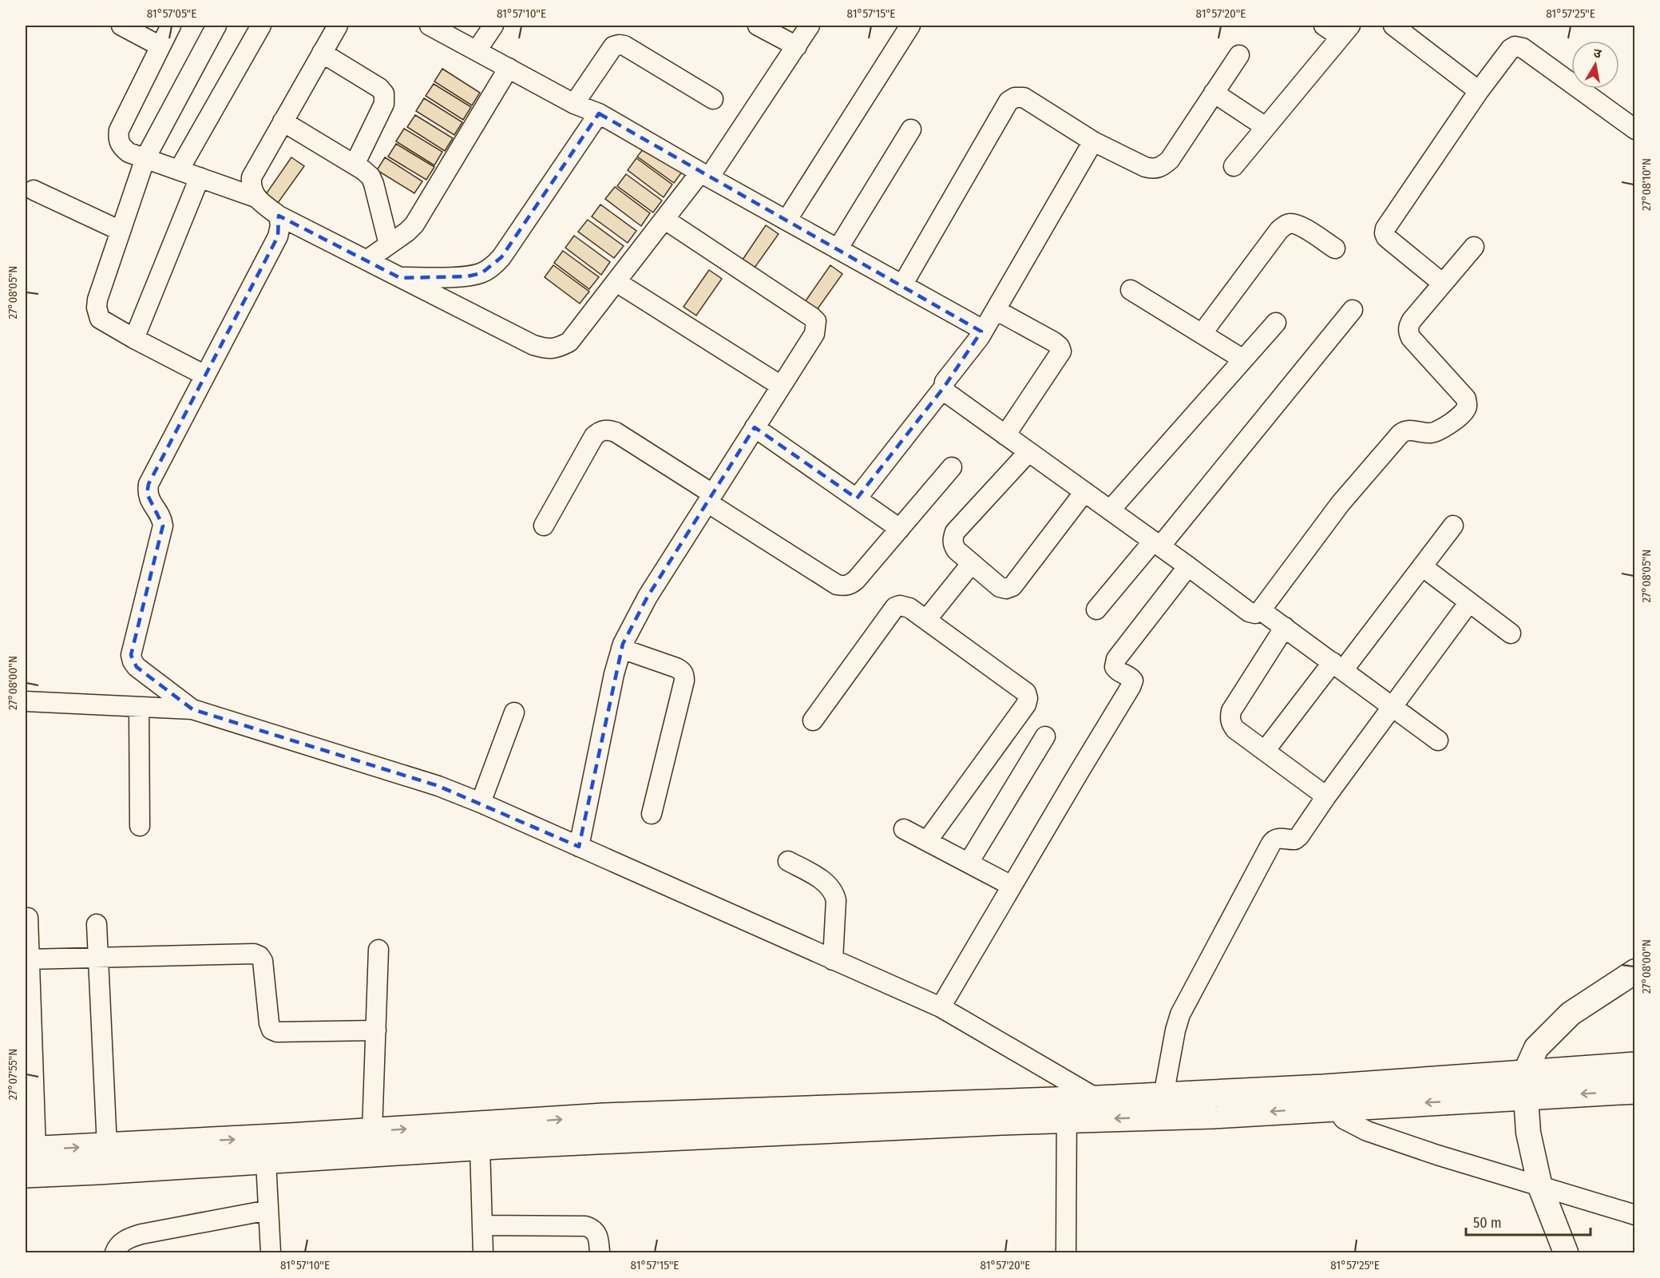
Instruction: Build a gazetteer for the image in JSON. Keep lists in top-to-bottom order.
{
  "scale_bar": "50 m",
  "north": "top",
  "coordinates": [
    "81°57'05\"E",
    "81°57'10\"E",
    "81°57'15\"E",
    "81°57'20\"E",
    "81°57'25\"E",
    "27°08'10\"N",
    "27°08'05\"N",
    "27°08'00\"N",
    "27°07'55\"N"
  ]
}
